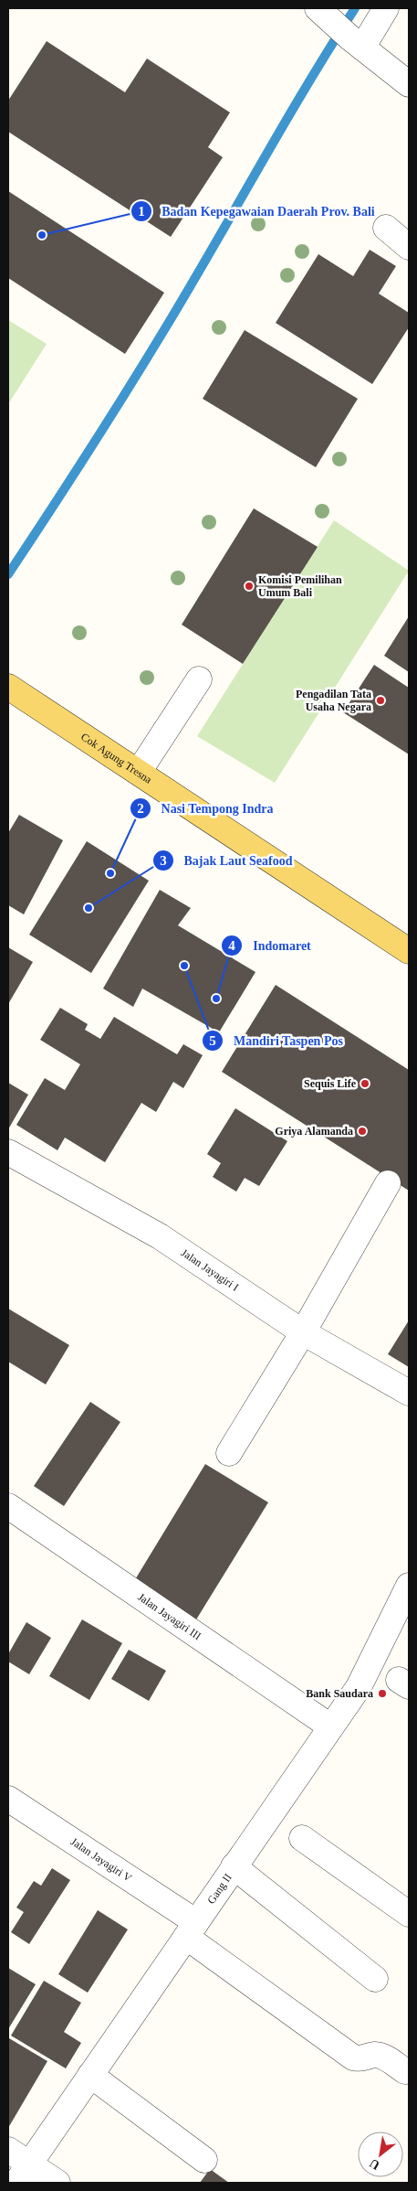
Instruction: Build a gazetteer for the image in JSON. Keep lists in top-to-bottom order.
{
  "streets": {
    "main road": ["Cok Agung Tresna"],
    "street": [
      "Jalan Jayagiri I",
      "Jalan Jayagiri III",
      "Jalan Jayagiri V",
      "Gang II"
    ]
  },
  "crossings": [
    ["Jalan Jayagiri III", "Gang II"],
    ["Jalan Jayagiri V", "Gang II"]
  ],
  "places": [
    "Badan Kepegawaian Daerah Prov. Bali",
    "Komisi Pemilihan Umum Bali",
    "Pengadilan Tata Usaha Negara",
    "Nasi Tempong Indra",
    "Bajak Laut Seafood",
    "Mandiri Taspen Pos",
    "Indomaret",
    "Sequis Life",
    "Griya Alamanda",
    "Bank Saudara"
  ],
  "north": "bottom left"
}
